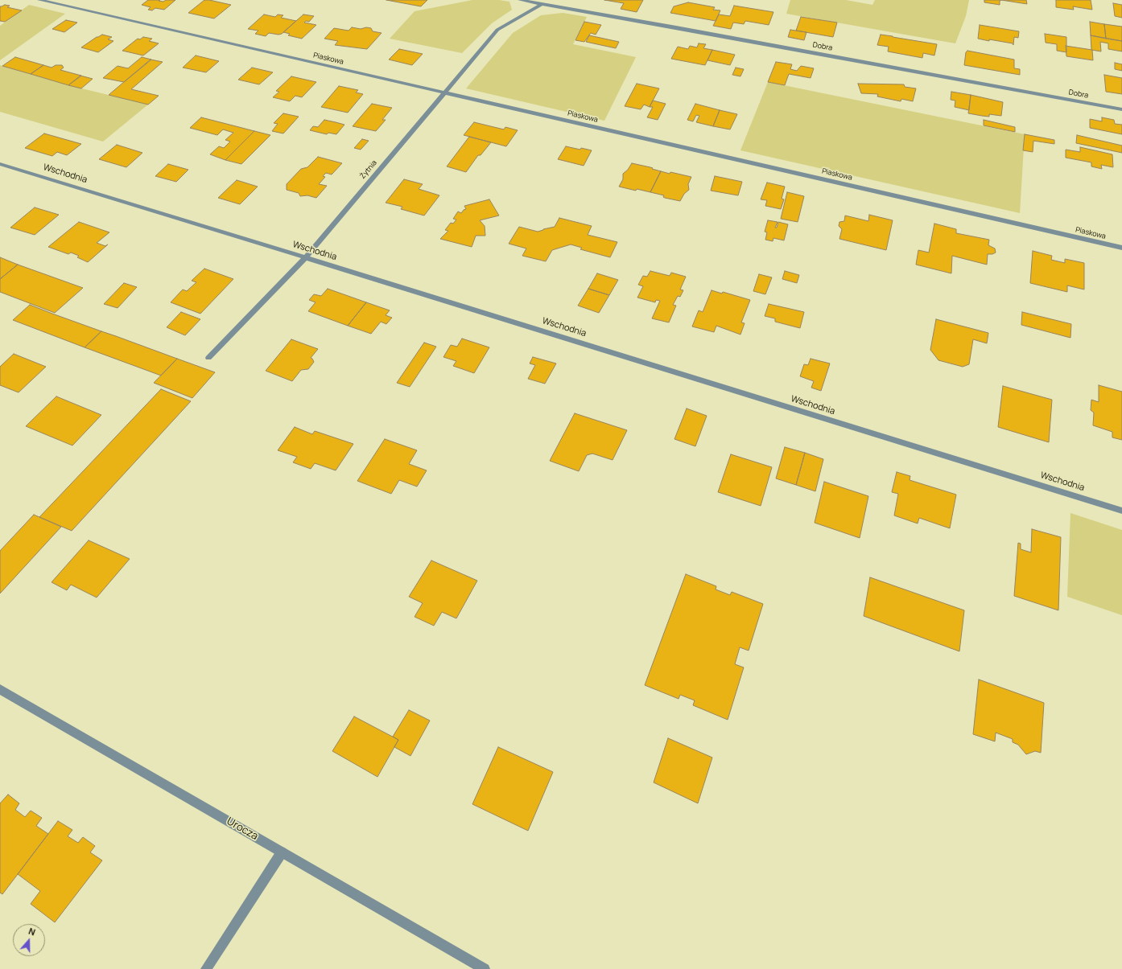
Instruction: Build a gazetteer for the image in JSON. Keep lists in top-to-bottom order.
{
  "streets": {
    "street": [
      "Dobra",
      "Piaskowa",
      "Żytnia",
      "Wschodnia",
      "Urocza"
    ]
  },
  "crossings": [
    ["Dobra", "Żytnia"],
    ["Piaskowa", "Żytnia"],
    ["Żytnia", "Wschodnia"]
  ],
  "north": "top"
}
